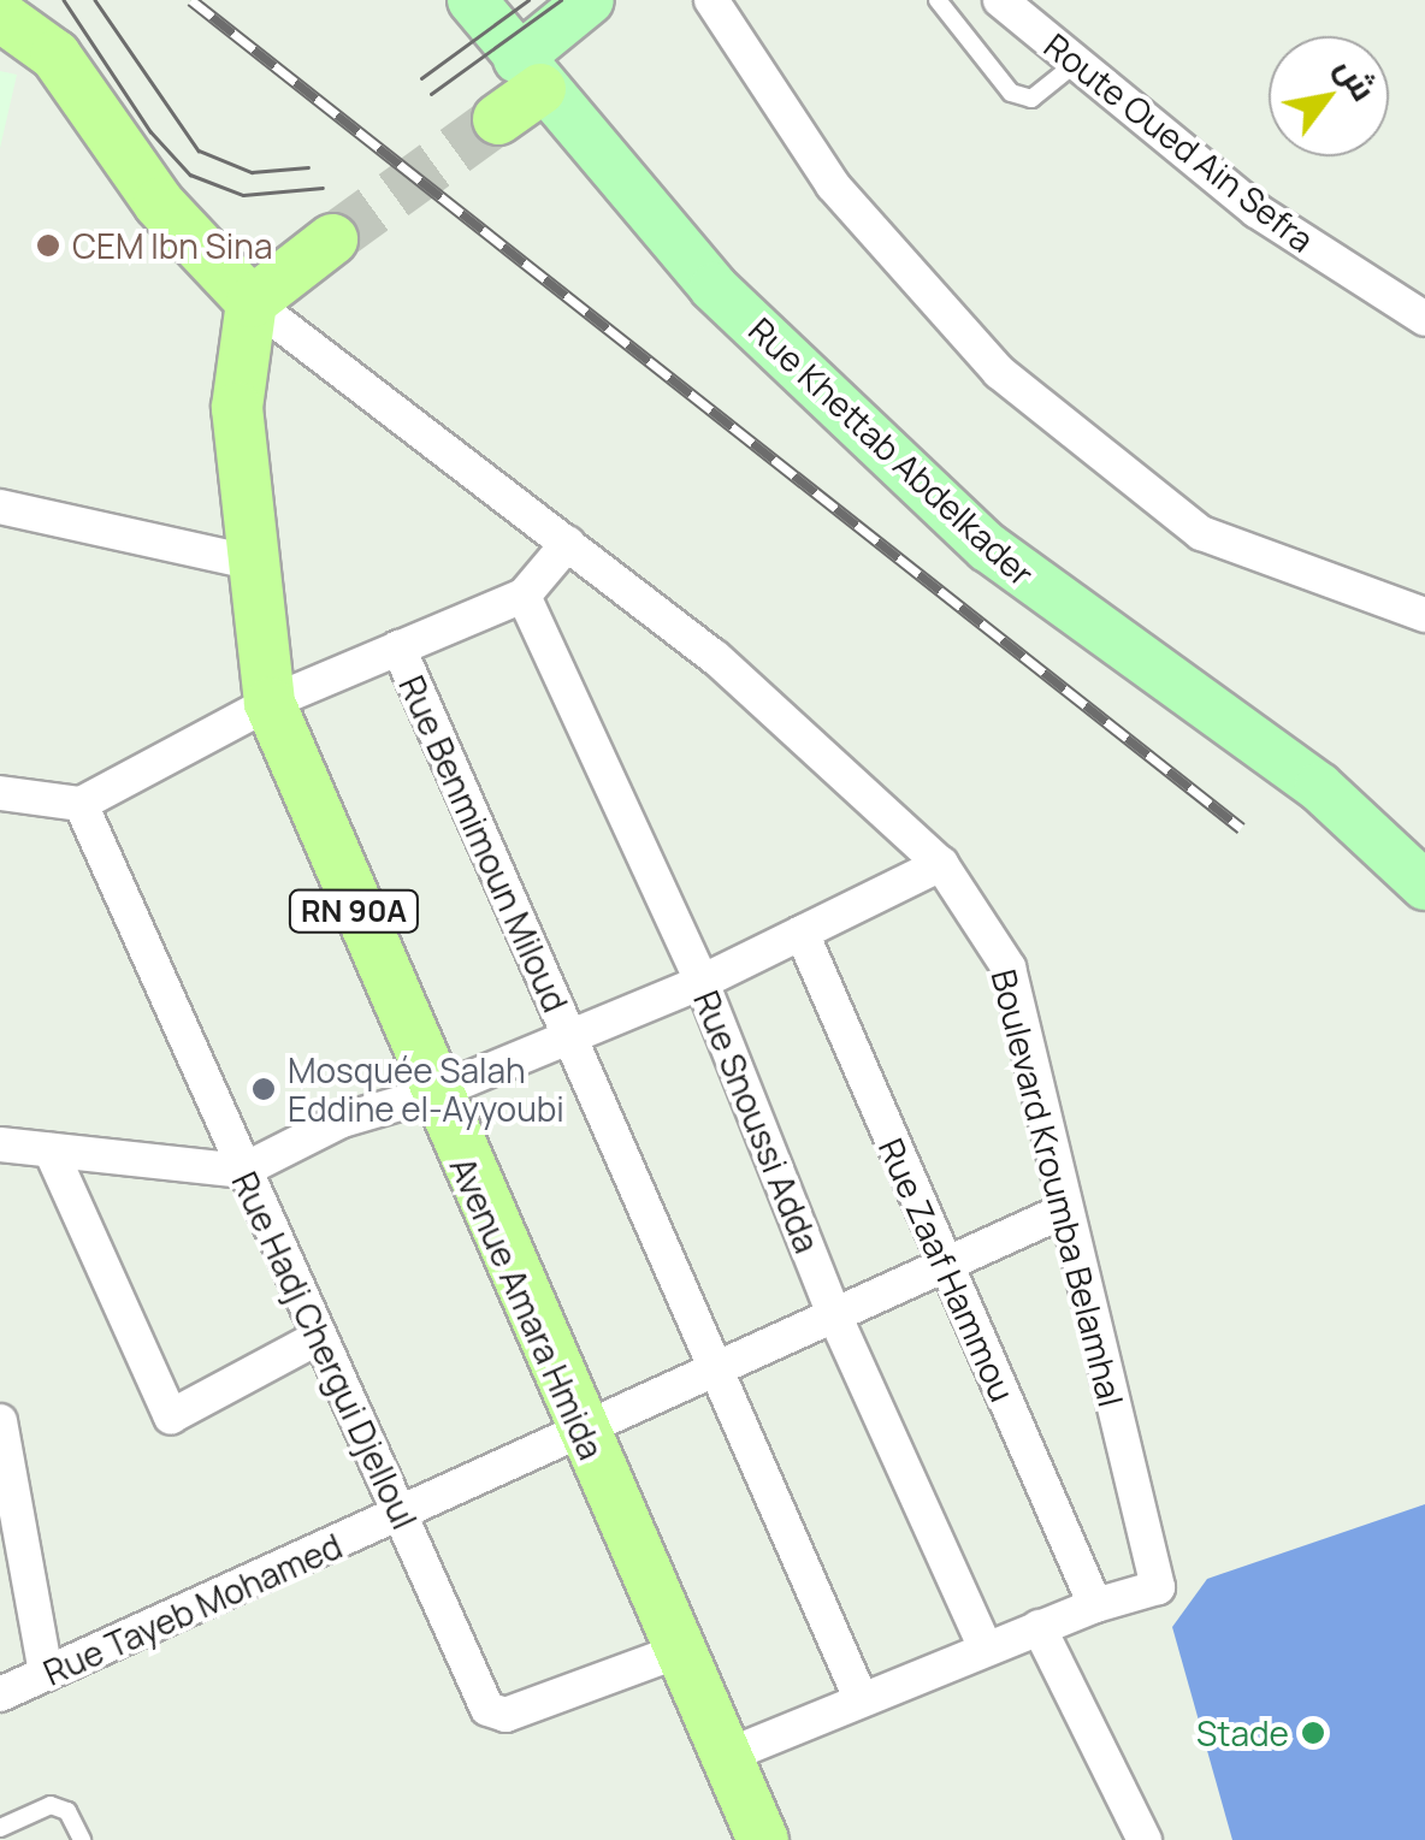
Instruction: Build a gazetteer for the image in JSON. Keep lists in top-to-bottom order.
{
  "streets": {
    "main road": ["Rue Khettab Abdelkader", "RN 90A", "Avenue Amara Hmida"],
    "street": [
      "Route Oued Ain Sefra",
      "Rue Benmimoun Miloud",
      "Rue Snoussi Adda",
      "Boulevard Kroumba Belamhal",
      "Rue Zaaf Hammou",
      "Rue Hadj Chergui Djelloul",
      "Rue Tayeb Mohamed"
    ]
  },
  "crossings": [
    ["Rue Benmimoun Miloud", "Boulevard Kroumba Belamhal"],
    ["Rue Snoussi Adda", "Boulevard Kroumba Belamhal"],
    ["Boulevard Kroumba Belamhal", "Rue Zaaf Hammou"],
    ["Boulevard Kroumba Belamhal", "Avenue Amara Hmida"],
    ["Avenue Amara Hmida", "Rue Hadj Chergui Djelloul"],
    ["Avenue Amara Hmida", "Rue Tayeb Mohamed"],
    ["Rue Hadj Chergui Djelloul", "Rue Tayeb Mohamed"]
  ],
  "places": ["CEM Ibn Sina", "Mosquée Salah Eddine el-Ayyoubi", "Stade"],
  "north": "top right"
}
